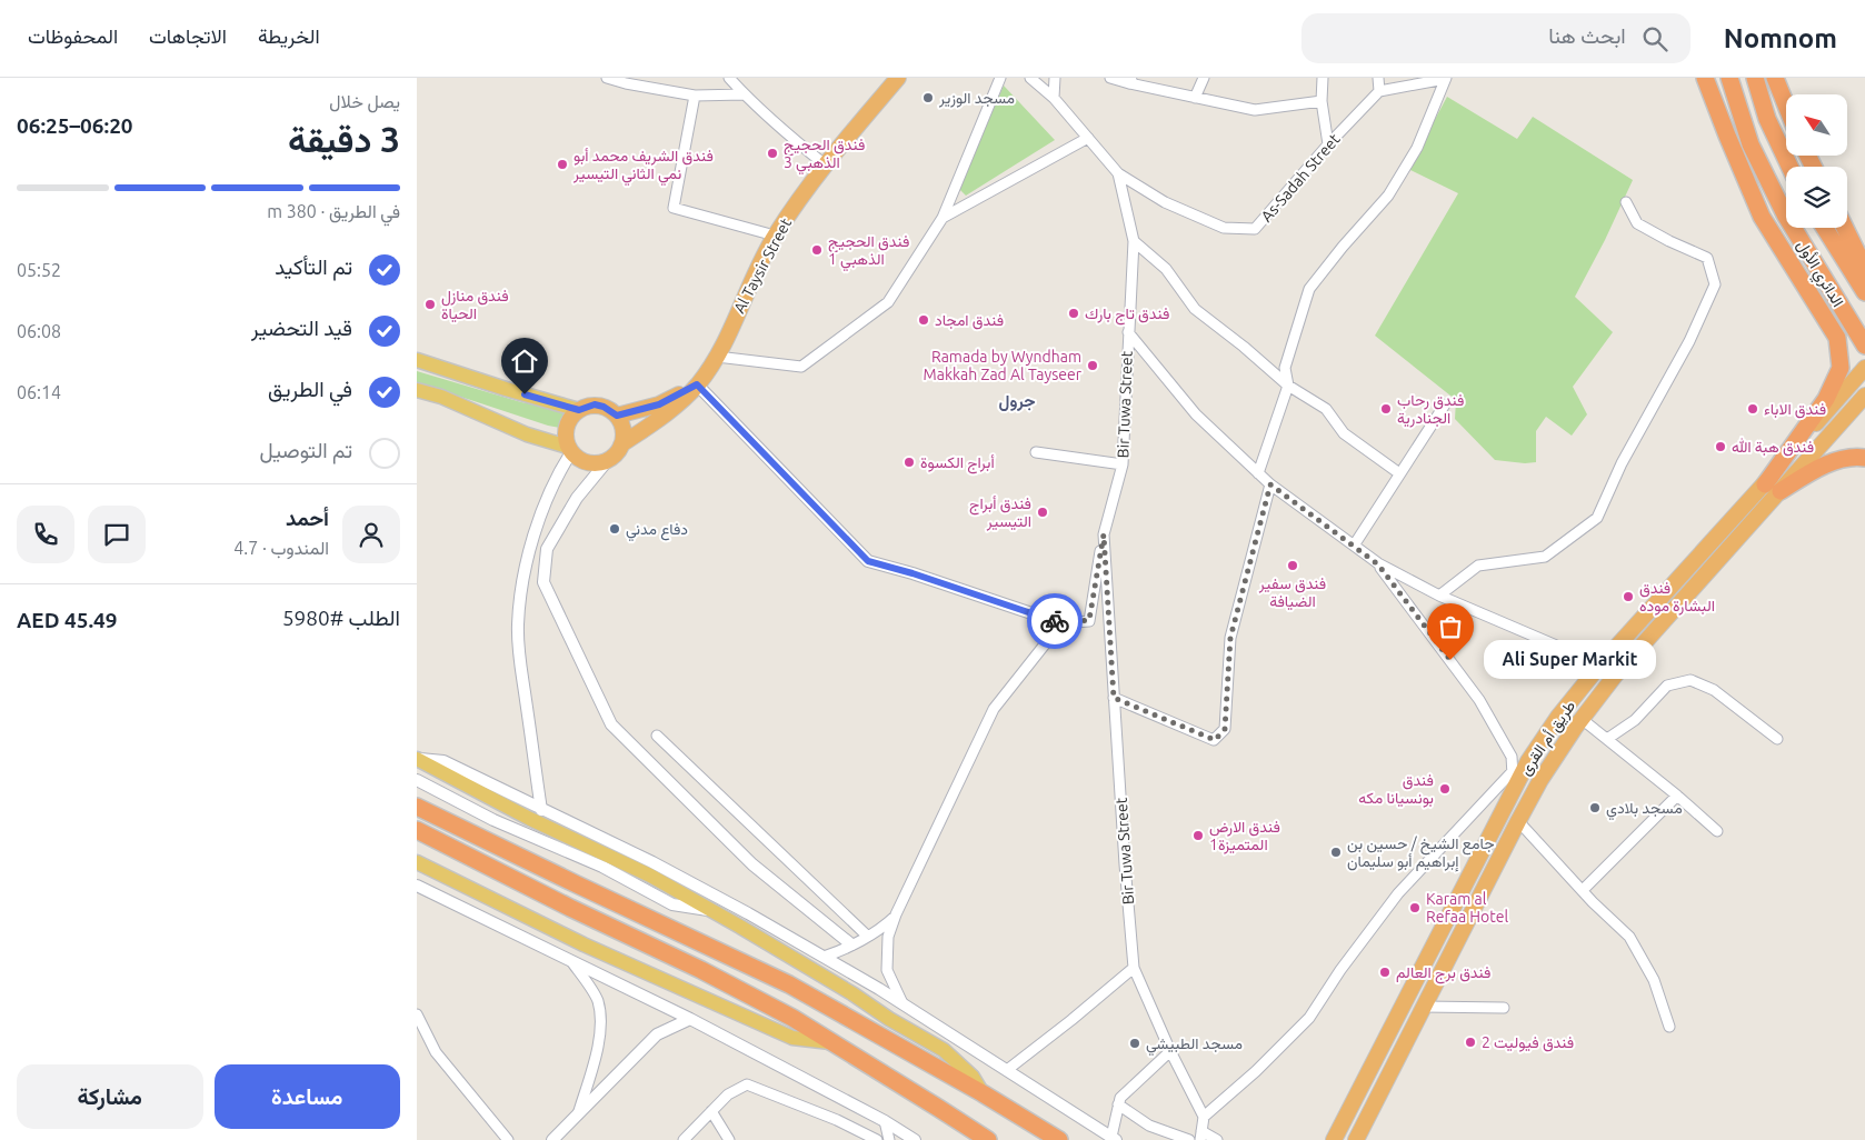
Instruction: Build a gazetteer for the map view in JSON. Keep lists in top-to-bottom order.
{
  "streets": {
    "highway": ["Al Taysir Street", "الدائري الأول", "طريق أم القرى"],
    "street": ["As-Sadah Street", "Bir Tuwa Street"]
  },
  "crossings": [
    ["As-Sadah Street", "Bir Tuwa Street"]
  ],
  "districts": ["جرول"],
  "places": [
    "مسجد الوزير",
    "فندق الحجيج الذهبي 3",
    "فندق الشريف محمد أبو نمي الثاني التيسير",
    "فندق الحجيج الذهبي 1",
    "فندق منازل الحياة",
    "فندق تاج بارك",
    "فندق امجاد",
    "Ramada by Wyndham Makkah Zad Al Tayseer",
    "فندق رحاب الجنادرية",
    "فندق الاباء",
    "فندق هبة الله",
    "أبراج الكسوة",
    "فندق أبراج التيسير",
    "دفاع مدني",
    "فندق سفير الضيافة",
    "فندق البشارة موده",
    "Ali Super Markit",
    "فندق بونسيانا مكه",
    "مسجد بلادي",
    "فندق الارض المتميزة1",
    "جامع الشيخ / حسين بن إبراهيم أبو سليمان",
    "Karam al Refaa Hotel",
    "فندق برج العالم",
    "فندق فيوليت 2",
    "مسجد الطبيشي"
  ],
  "north": "top left",
  "page": {
    "header": "Nomnom",
    "search": "ابحث هنا",
    "nav": ["الخريطة", "الاتجاهات", "المحفوظات"],
    "heading": ["3 دقيقة", "يصل خلال", "06:20–06:25"],
    "panel": [
      "أحمد",
      "المندوب · 4.7",
      "الطلب #5980",
      "AED 45.49"
    ],
    "bar": "في الطريق · 380 m",
    "list": [
      ["تم التأكيد", "05:52"],
      ["قيد التحضير", "06:08"],
      ["في الطريق", "06:14"],
      "تم التوصيل"
    ],
    "bubble": "Ali Super Markit",
    "buttons": ["مساعدة", "مشاركة"]
  }
}
